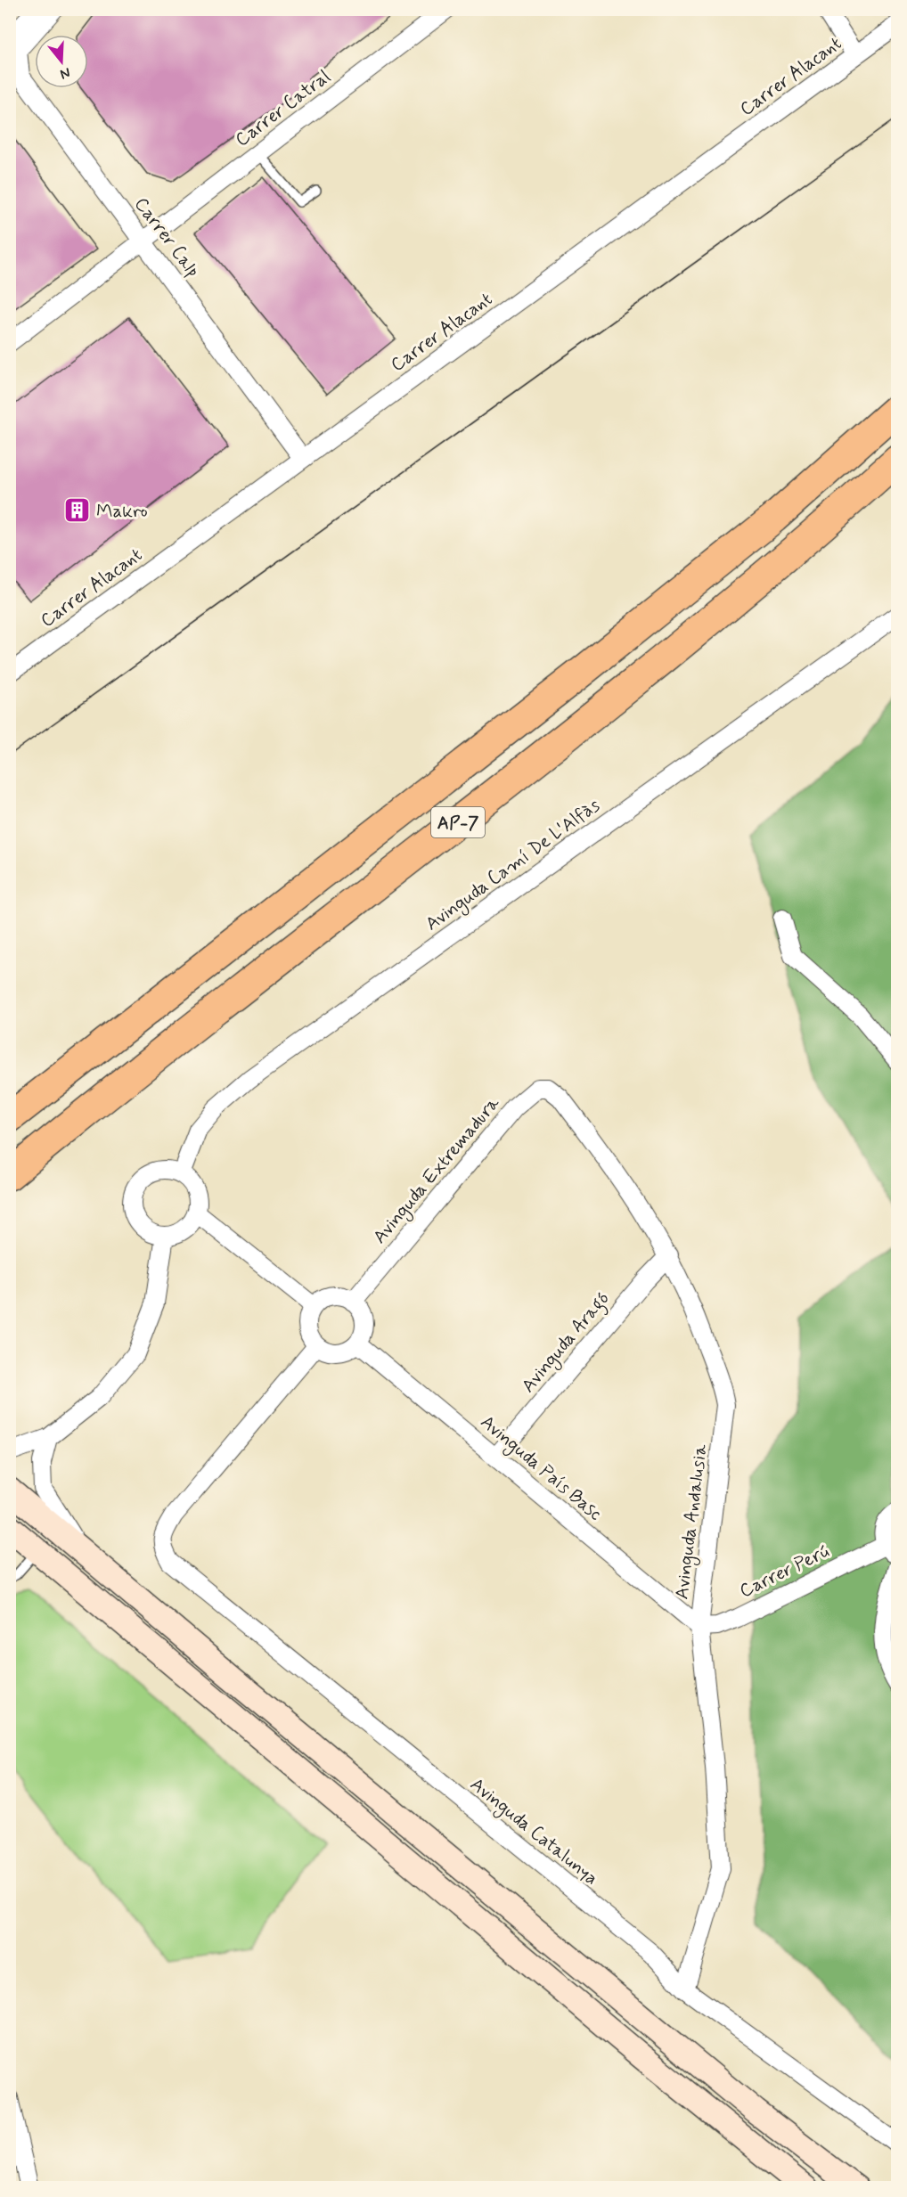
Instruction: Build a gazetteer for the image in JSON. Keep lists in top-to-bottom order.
{
  "streets": {
    "highway": ["AP-7"],
    "street": [
      "Carrer Alacant",
      "Carrer Catral",
      "Carrer Calp",
      "Avinguda Camí De L'Alfàs",
      "Avinguda Extremadura",
      "Avinguda Aragó",
      "Avinguda País Basc",
      "Avinguda Andalusia",
      "Carrer Perú",
      "Avinguda Catalunya"
    ]
  },
  "crossings": [
    ["Carrer Alacant", "Carrer Calp"],
    ["Carrer Catral", "Carrer Calp"],
    ["Avinguda Extremadura", "Avinguda País Basc"],
    ["Avinguda Extremadura", "Avinguda Andalusia"],
    ["Avinguda Extremadura", "Avinguda Catalunya"],
    ["Avinguda Aragó", "Avinguda País Basc"],
    ["Avinguda Aragó", "Avinguda Andalusia"],
    ["Avinguda País Basc", "Avinguda Andalusia"],
    ["Avinguda País Basc", "Carrer Perú"],
    ["Avinguda País Basc", "Avinguda Catalunya"],
    ["Avinguda Andalusia", "Carrer Perú"],
    ["Avinguda Andalusia", "Avinguda Catalunya"]
  ],
  "places": {
    "building": ["Makro"]
  },
  "north": "bottom"
}
